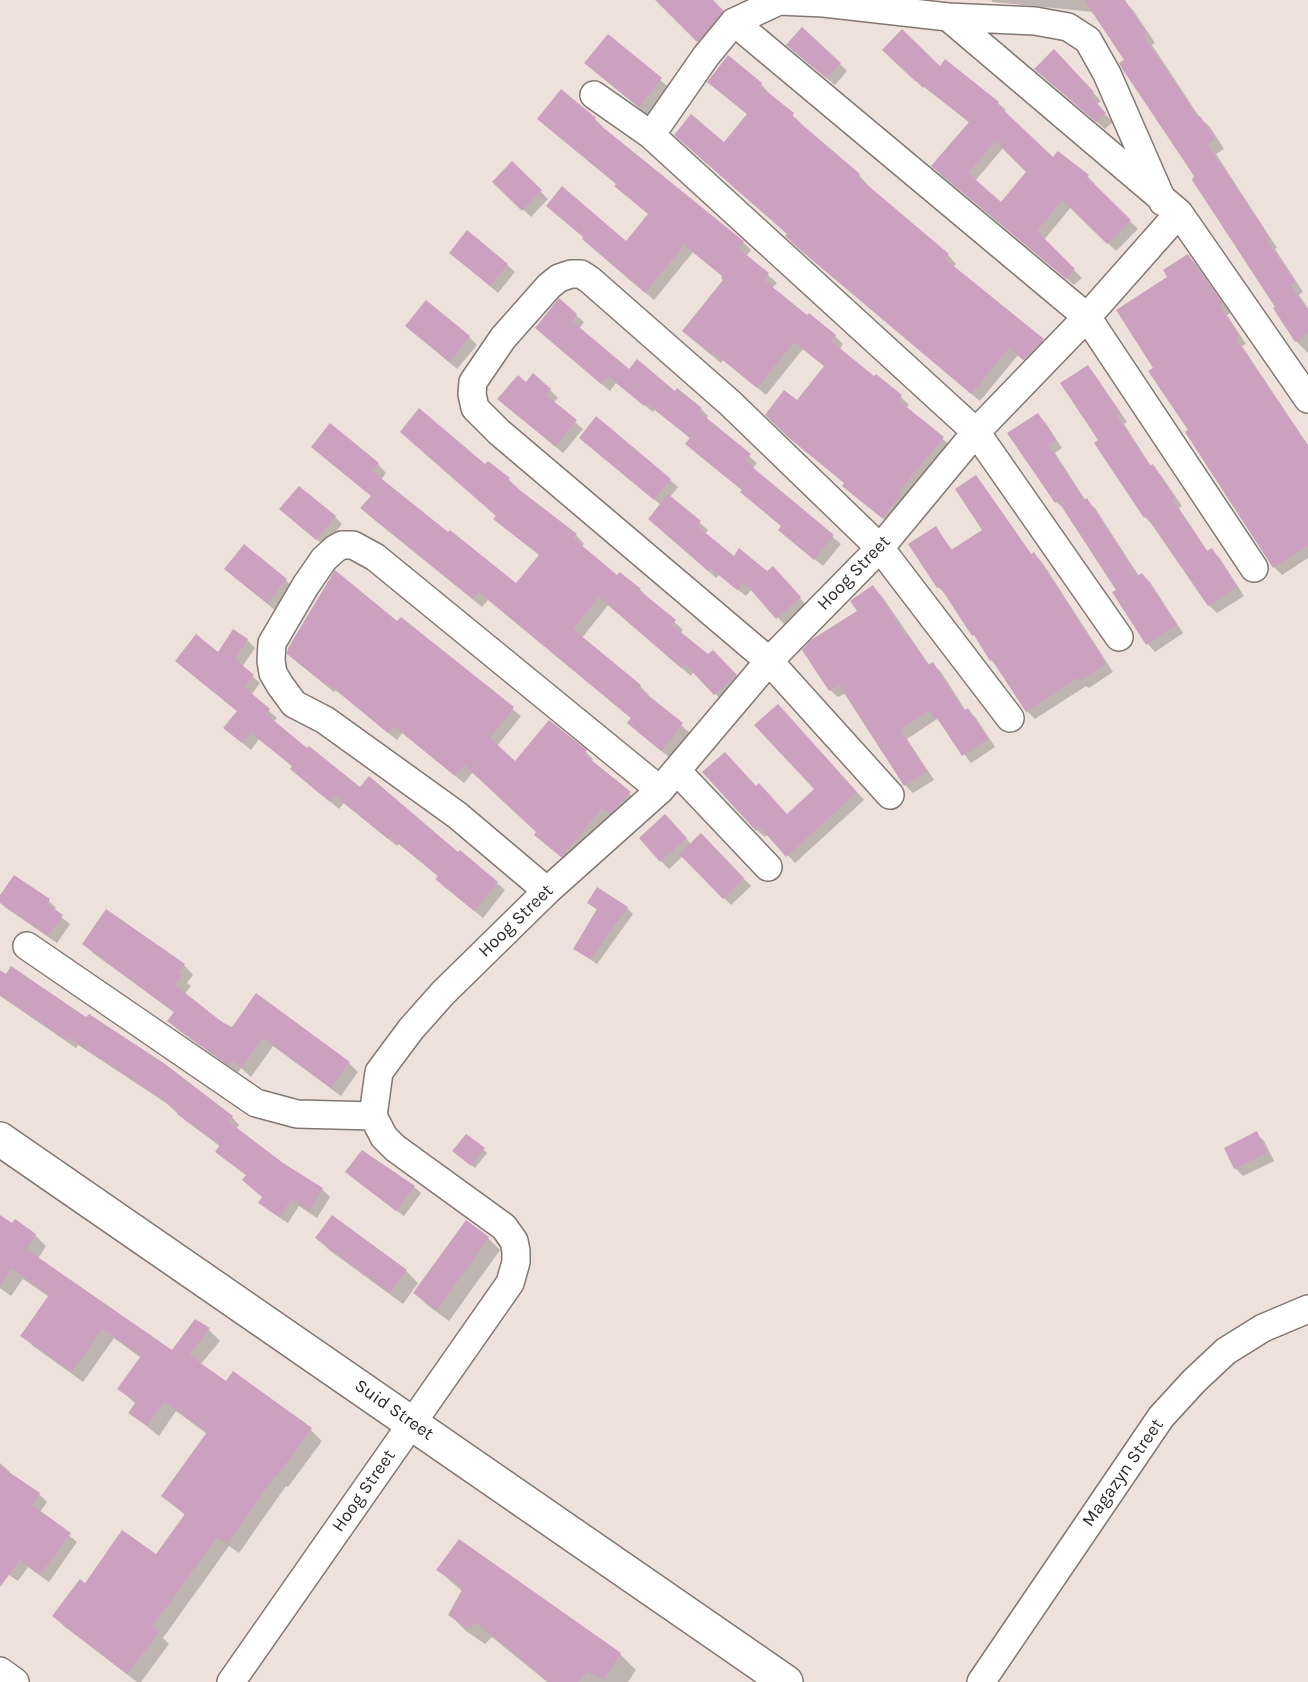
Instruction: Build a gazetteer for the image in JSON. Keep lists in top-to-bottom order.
{
  "streets": {
    "street": ["Hoog Street", "Suid Street", "Magazyn Street"]
  },
  "crossings": [
    ["Hoog Street", "Suid Street"]
  ]
}
